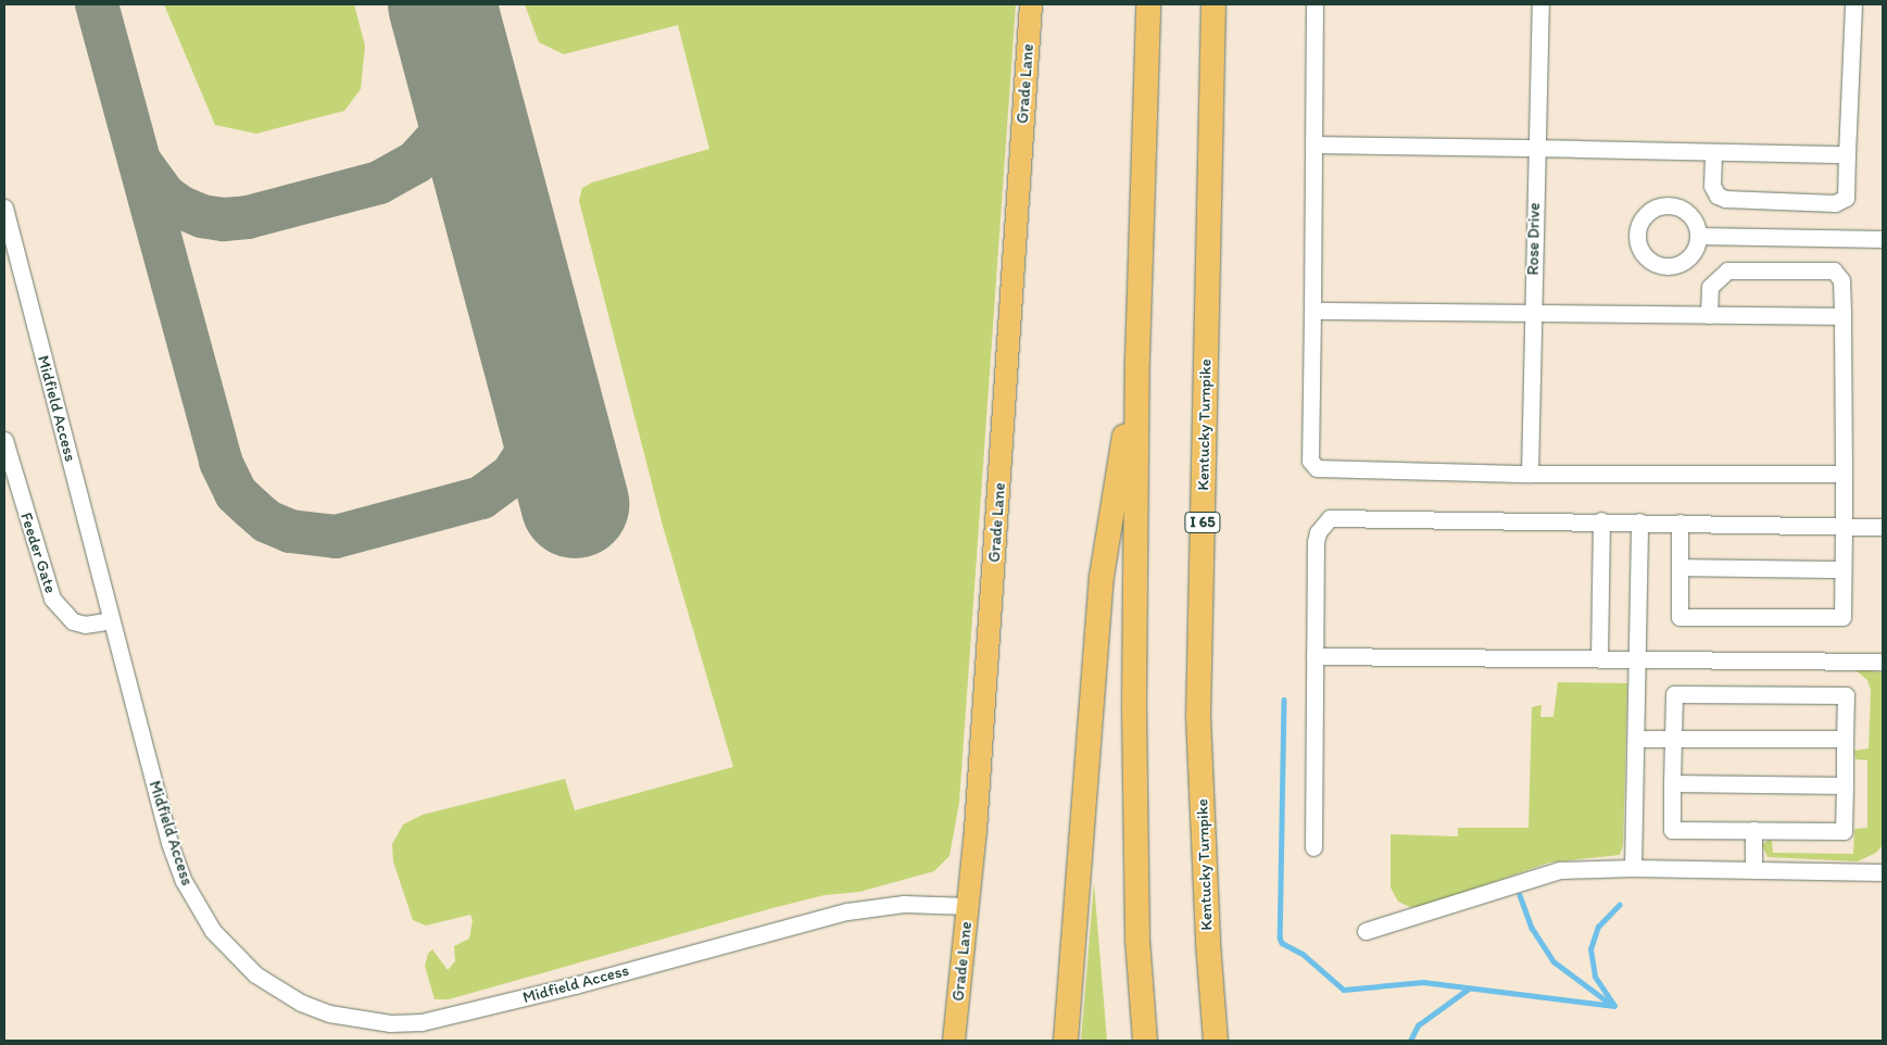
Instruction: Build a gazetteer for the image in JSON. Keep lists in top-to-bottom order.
{
  "streets": {
    "highway": ["Kentucky Turnpike", "I 65"],
    "main road": ["Grade Lane"],
    "street": ["Rose Drive", "Midfield Access", "Feeder Gate"]
  },
  "crossings": [
    ["Grade Lane", "Midfield Access"],
    ["Midfield Access", "Feeder Gate"]
  ]
}
